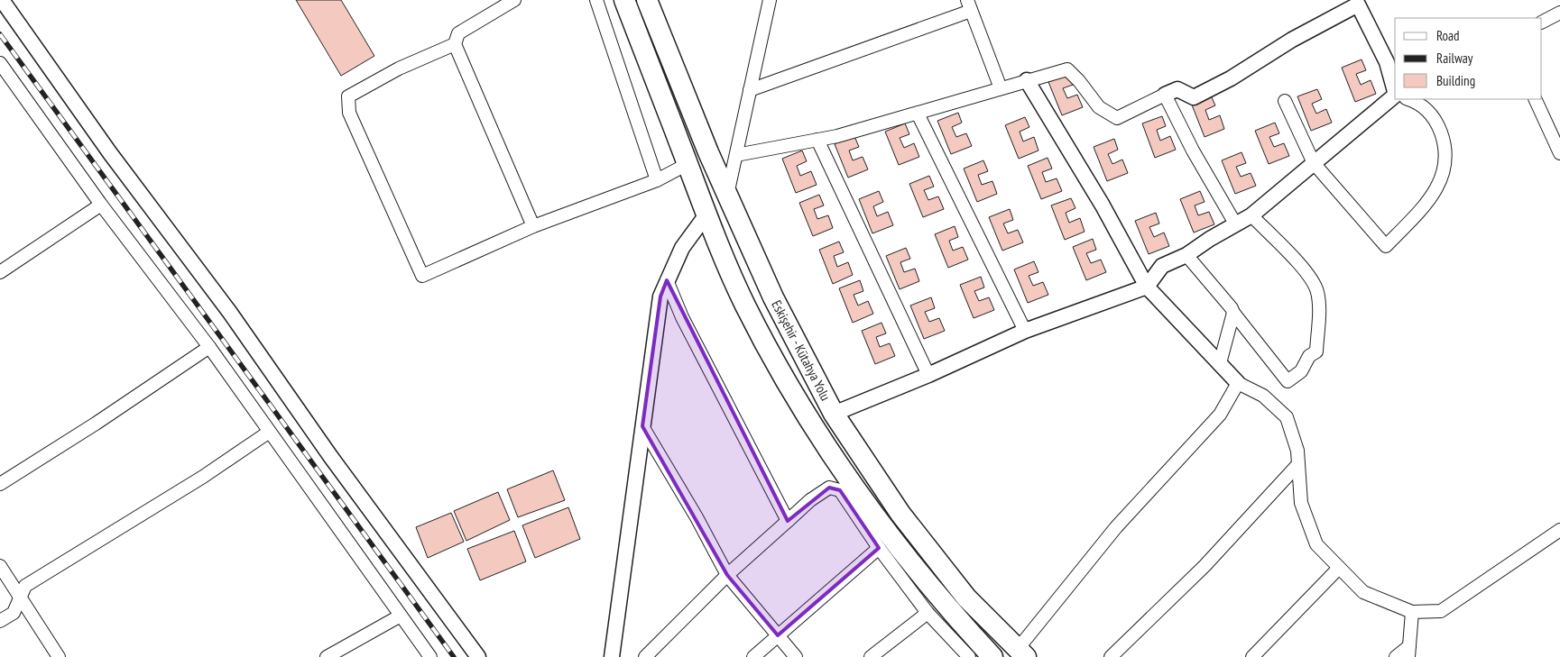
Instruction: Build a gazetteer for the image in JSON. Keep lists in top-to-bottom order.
{
  "streets": {
    "highway": ["Eskişehir - Kütahya Yolu"]
  },
  "legend": ["Road", "Railway", "Building"]
}
